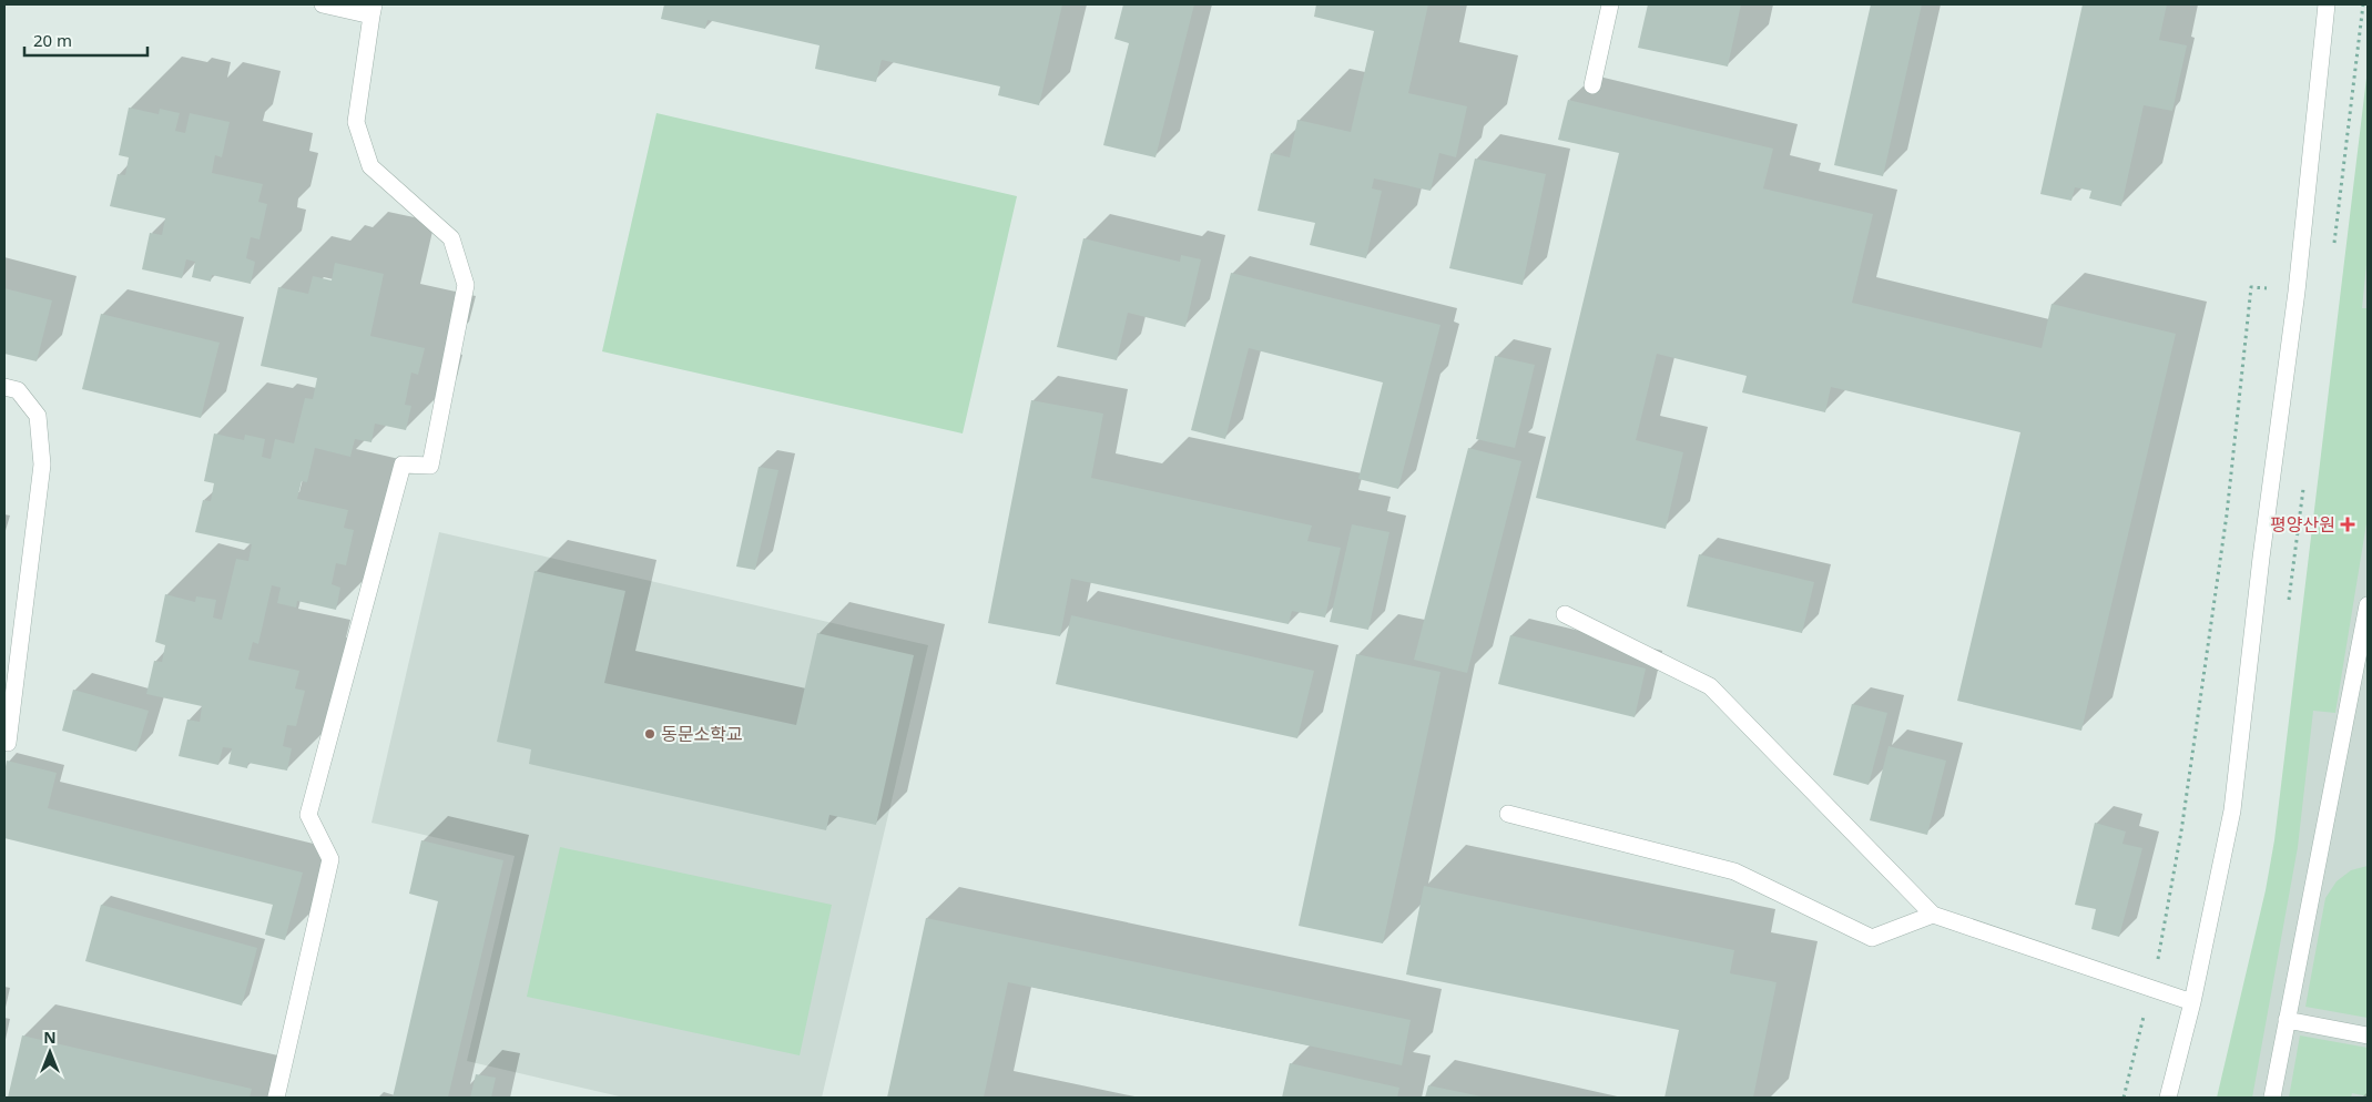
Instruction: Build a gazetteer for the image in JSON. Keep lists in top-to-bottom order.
{
  "places": {
    "health": ["평양산원"],
    "other": ["동문소학교"]
  },
  "scale_bar": "20 m",
  "north": "top"
}
